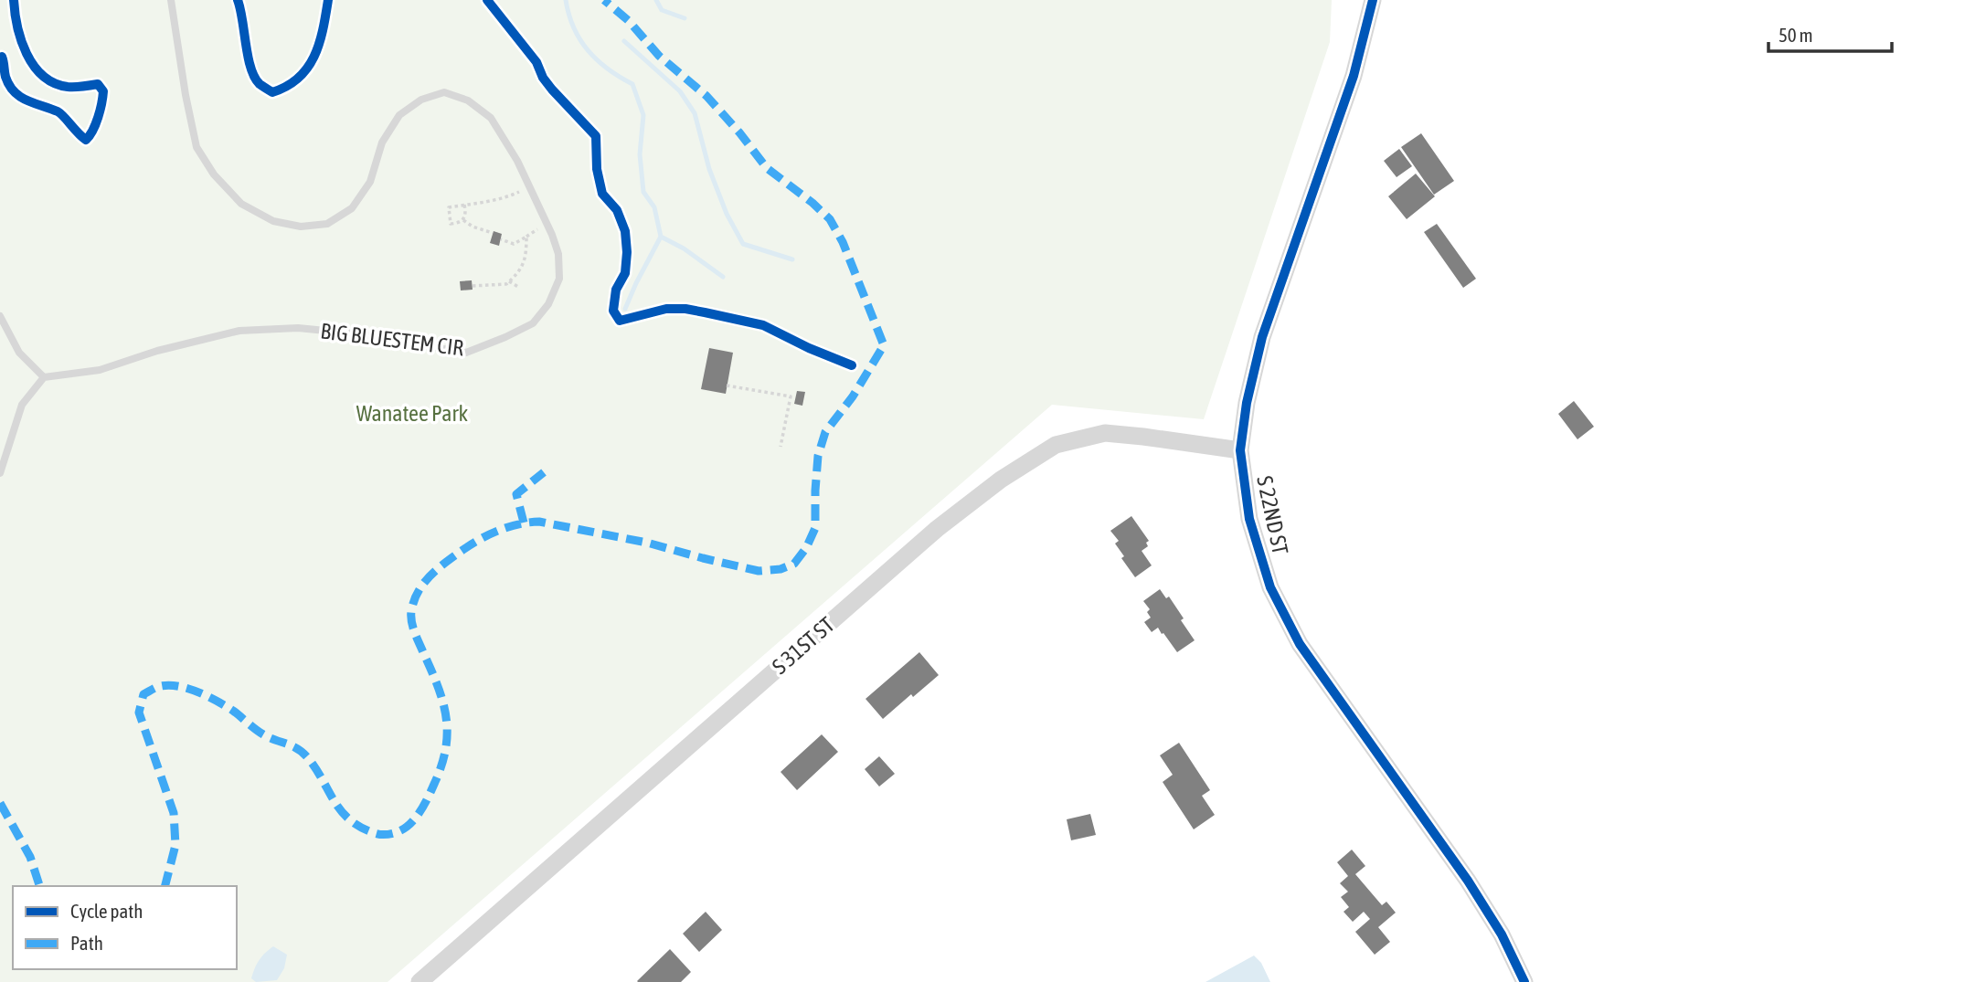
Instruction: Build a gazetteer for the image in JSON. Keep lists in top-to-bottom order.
{
  "streets": {
    "street": ["S 22ND ST", "S 31ST ST"],
    "lane": ["BIG BLUESTEM CIR"]
  },
  "crossings": [
    ["S 22ND ST", "S 31ST ST"]
  ],
  "parks": ["Wanatee Park"],
  "legend": ["Cycle path", "Path"],
  "scale_bar": "50 m"
}
